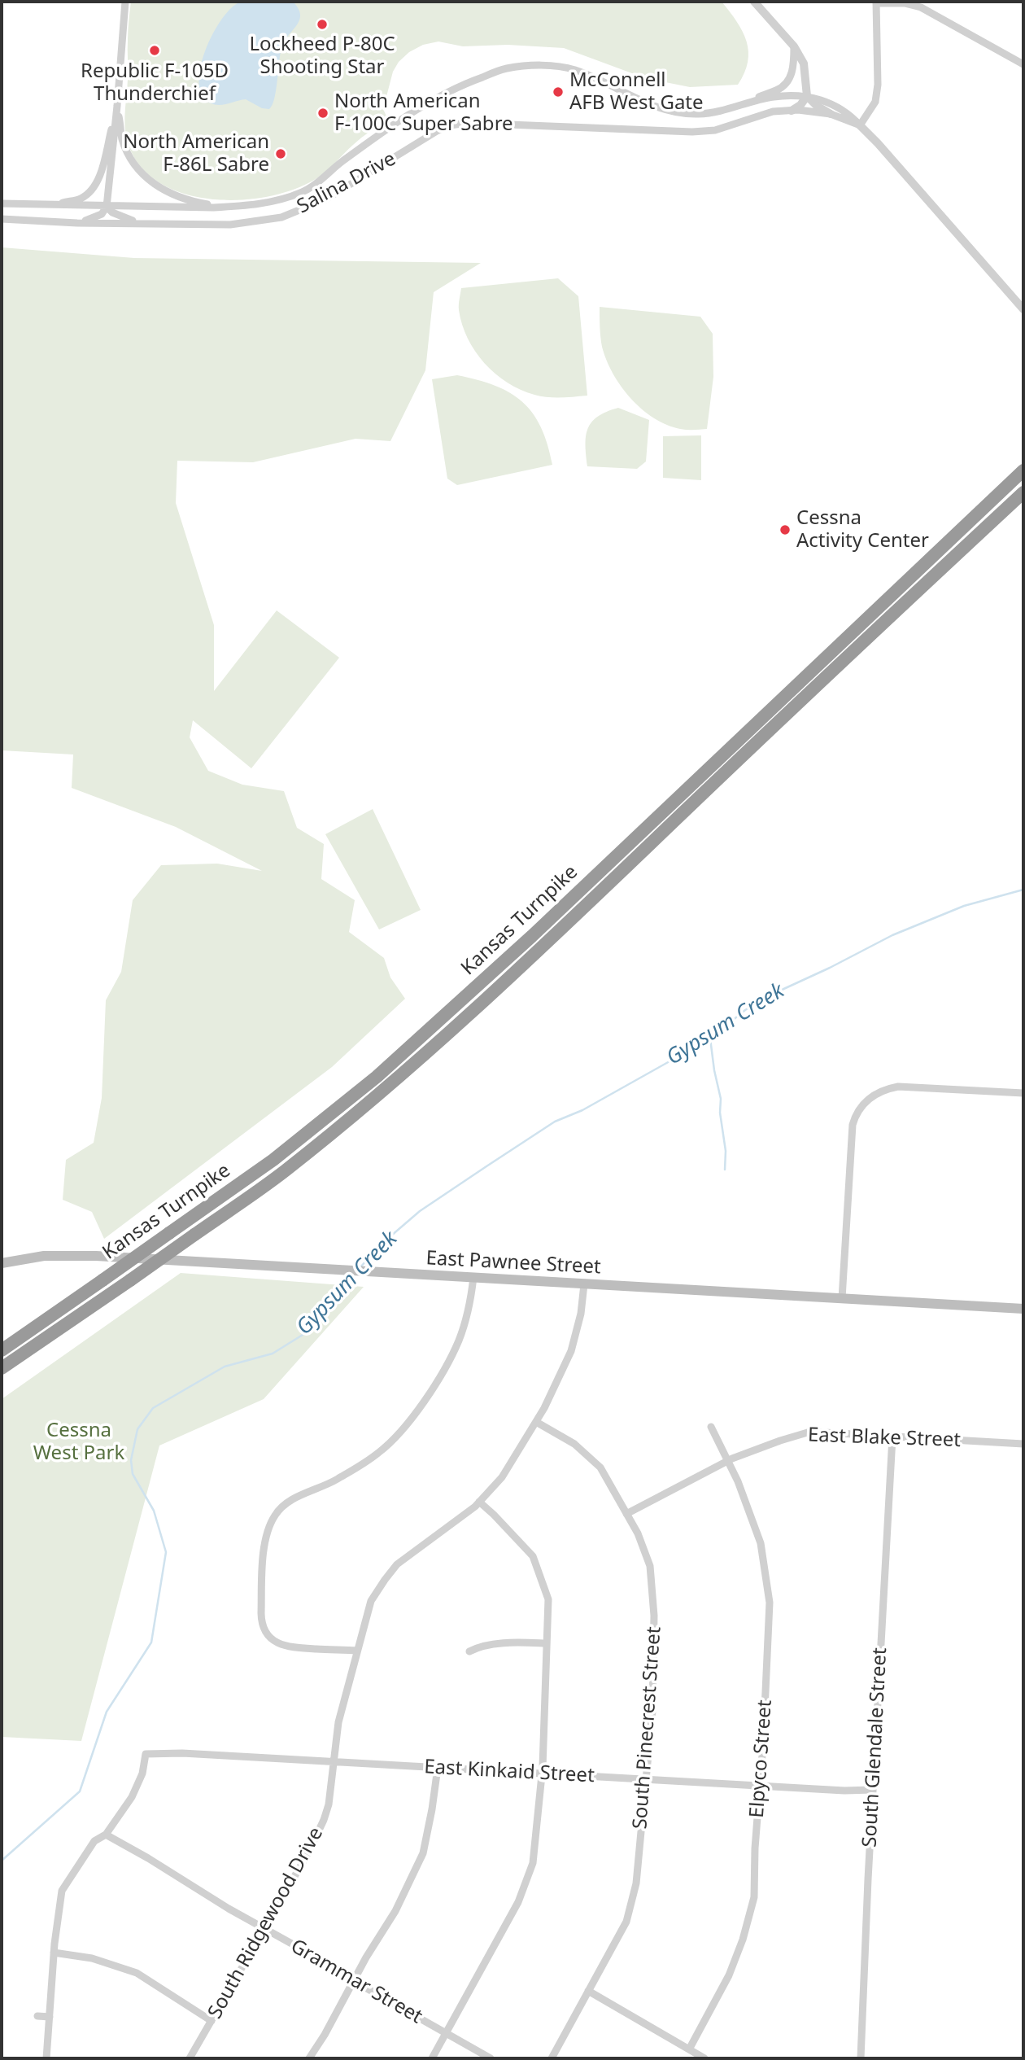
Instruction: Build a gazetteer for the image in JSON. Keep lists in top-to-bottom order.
{
  "streets": {
    "highway": ["Kansas Turnpike"],
    "main road": ["East Pawnee Street"],
    "street": [
      "Salina Drive",
      "East Blake Street",
      "South Pinecrest Street",
      "South Glendale Street",
      "Elpyco Street",
      "East Kinkaid Street",
      "South Ridgewood Drive",
      "Grammar Street"
    ]
  },
  "crossings": [
    ["East Pawnee Street", "South Ridgewood Drive"],
    ["East Blake Street", "South Pinecrest Street"],
    ["East Blake Street", "South Glendale Street"],
    ["East Blake Street", "Elpyco Street"],
    ["South Pinecrest Street", "East Kinkaid Street"],
    ["South Pinecrest Street", "South Ridgewood Drive"],
    ["South Glendale Street", "East Kinkaid Street"],
    ["Elpyco Street", "East Kinkaid Street"],
    ["East Kinkaid Street", "South Ridgewood Drive"],
    ["East Kinkaid Street", "Grammar Street"],
    ["South Ridgewood Drive", "Grammar Street"]
  ],
  "water": ["Gypsum Creek"],
  "parks": ["Cessna West Park"],
  "places": [
    "Lockheed P-80C Shooting Star",
    "Republic F-105D Thunderchief",
    "McConnell AFB West Gate",
    "North American F-100C Super Sabre",
    "North American F-86L Sabre",
    "Cessna Activity Center"
  ]
}
